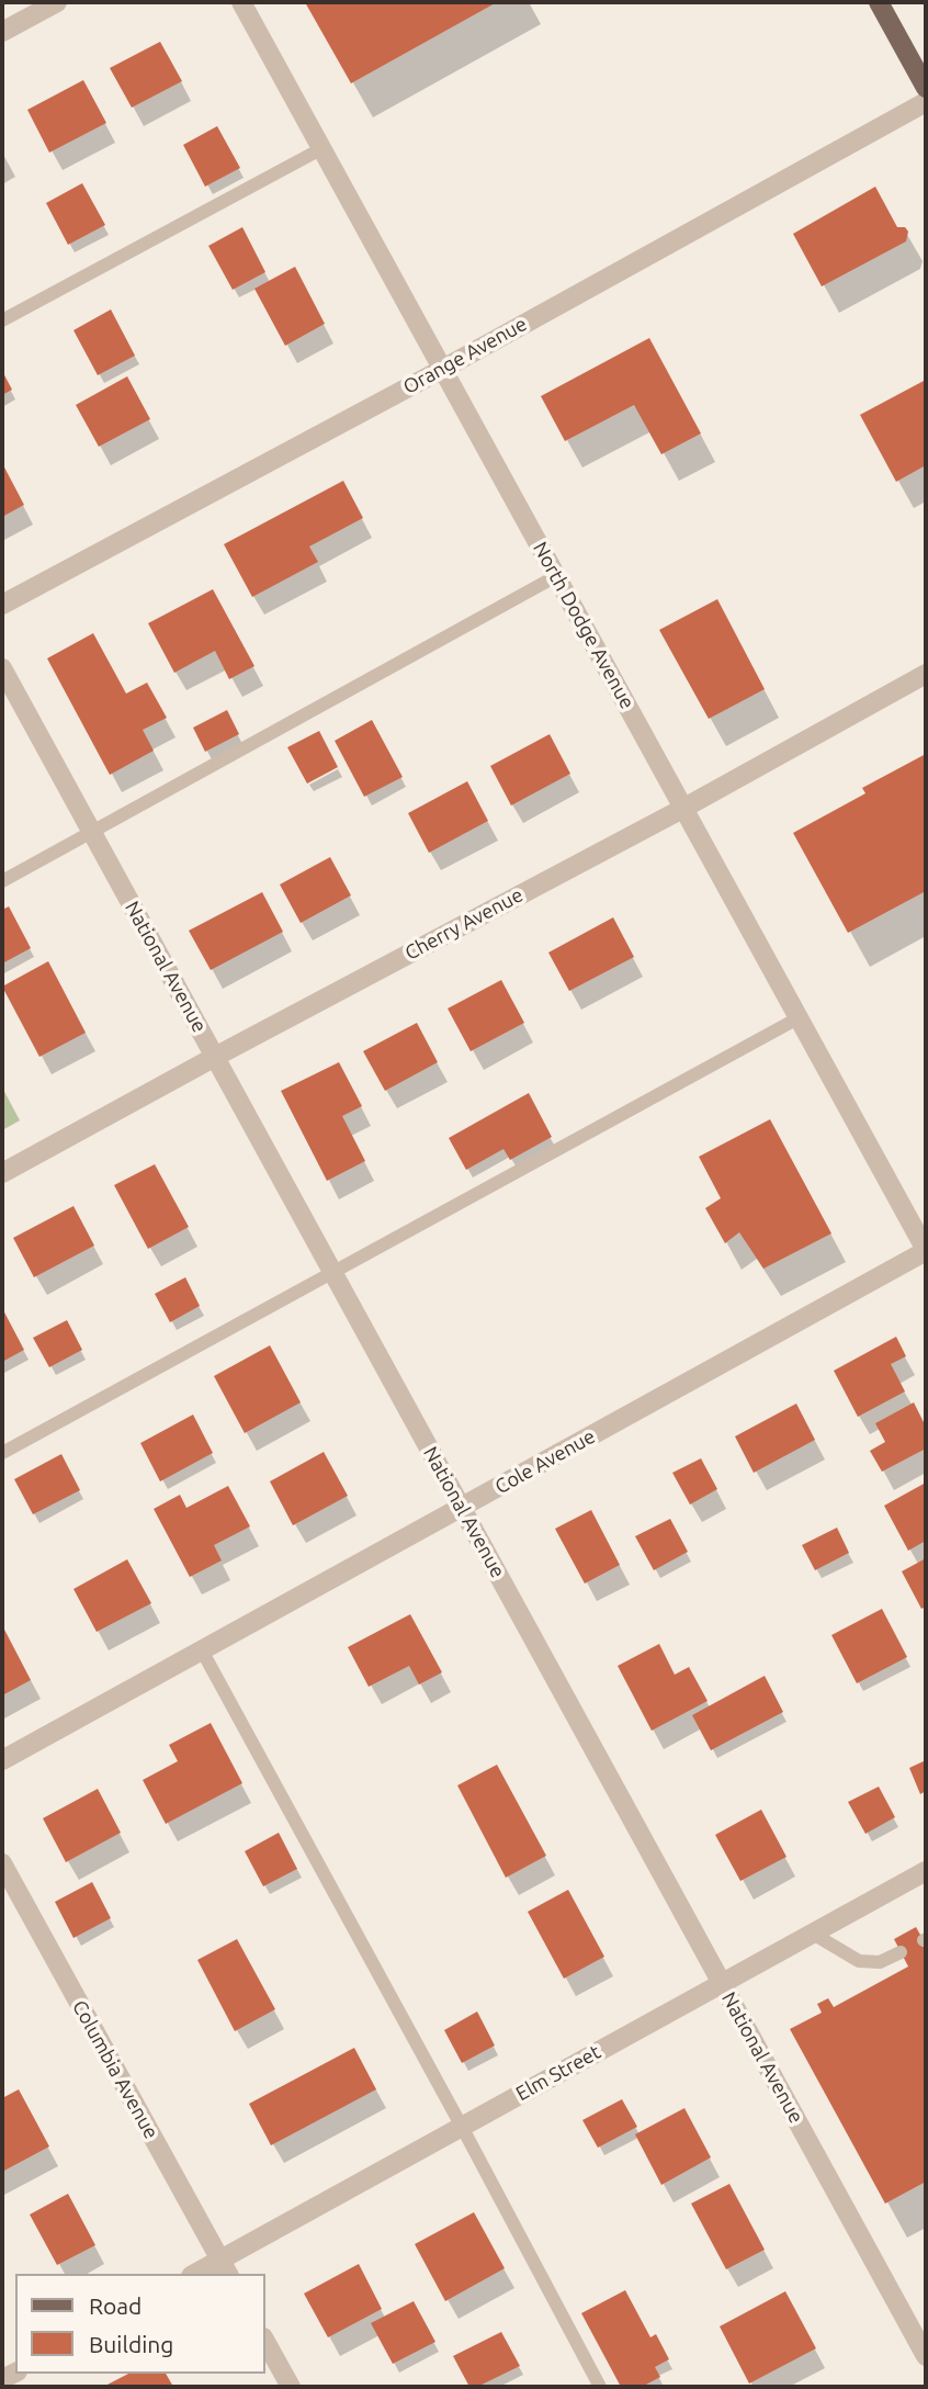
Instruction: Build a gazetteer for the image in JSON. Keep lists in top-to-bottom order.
{
  "streets": {
    "street": [
      "Orange Avenue",
      "North Dodge Avenue",
      "Cherry Avenue",
      "National Avenue",
      "Cole Avenue",
      "Columbia Avenue",
      "Elm Street"
    ]
  },
  "crossings": [
    ["Orange Avenue", "North Dodge Avenue"],
    ["North Dodge Avenue", "Cherry Avenue"],
    ["North Dodge Avenue", "Cole Avenue"],
    ["Cherry Avenue", "National Avenue"],
    ["National Avenue", "Cole Avenue"],
    ["National Avenue", "Elm Street"],
    ["Columbia Avenue", "Elm Street"]
  ],
  "legend": ["Road", "Building"]
}
